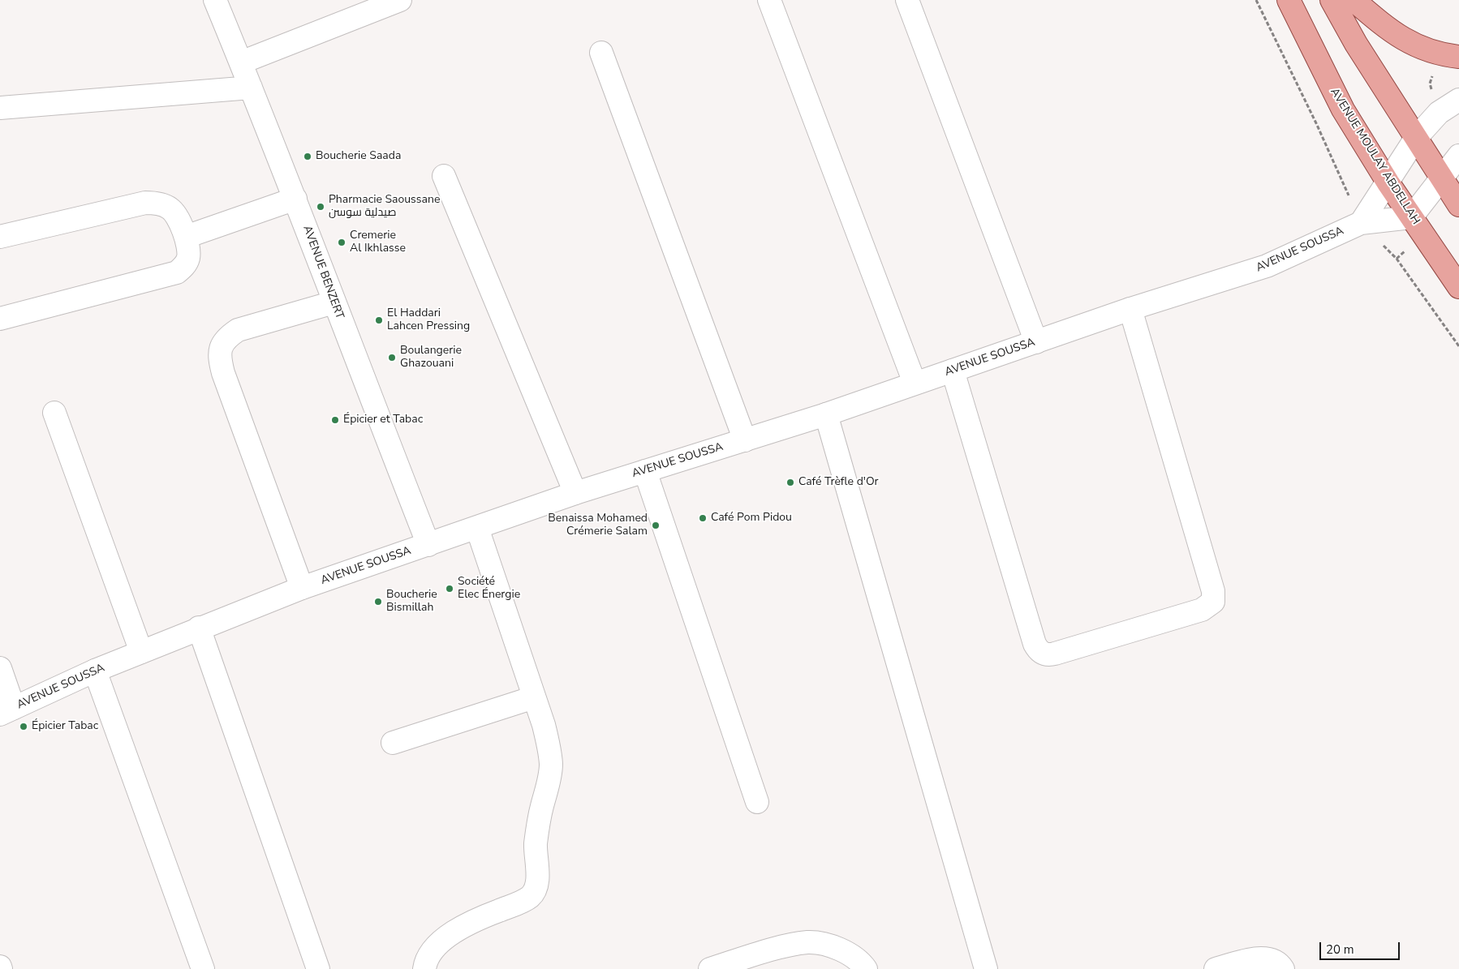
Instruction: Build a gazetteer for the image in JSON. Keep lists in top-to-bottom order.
{
  "streets": {
    "main road": ["AVENUE MOULAY ABDELLAH"],
    "street": ["AVENUE SOUSSA", "AVENUE BENZERT"]
  },
  "crossings": [
    ["AVENUE MOULAY ABDELLAH", "AVENUE SOUSSA"],
    ["AVENUE SOUSSA", "AVENUE BENZERT"]
  ],
  "places": [
    "Boucherie Saada",
    "Pharmacie Saoussane صيدلية سوسن",
    "Cremerie Al Ikhlasse",
    "El Haddari Lahcen Pressing",
    "Boulangerie Ghazouani",
    "Épicier et Tabac",
    "Café Trèfle d'Or",
    "Café Pom Pidou",
    "Benaissa Mohamed Crémerie Salam",
    "Société Elec Énergie",
    "Boucherie Bismillah",
    "Épicier Tabac"
  ],
  "scale_bar": "20 m"
}
